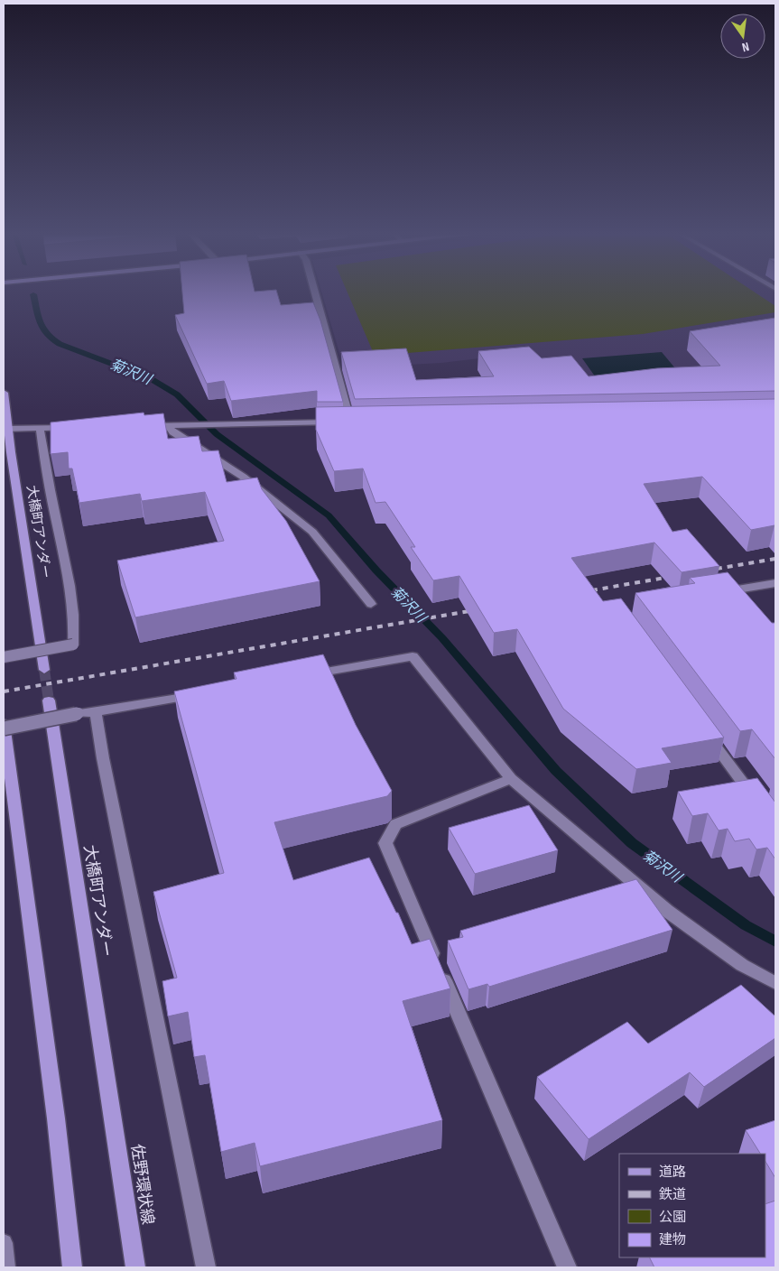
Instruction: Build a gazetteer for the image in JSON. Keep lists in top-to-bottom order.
{
  "streets": {
    "main road": ["大橋町アンダー", "佐野環状線"]
  },
  "crossings": [
    ["大橋町アンダー", "佐野環状線"]
  ],
  "water": ["菊沢川"],
  "legend": [
    "道路",
    "鉄道",
    "公園",
    "建物"
  ],
  "north": "bottom"
}
